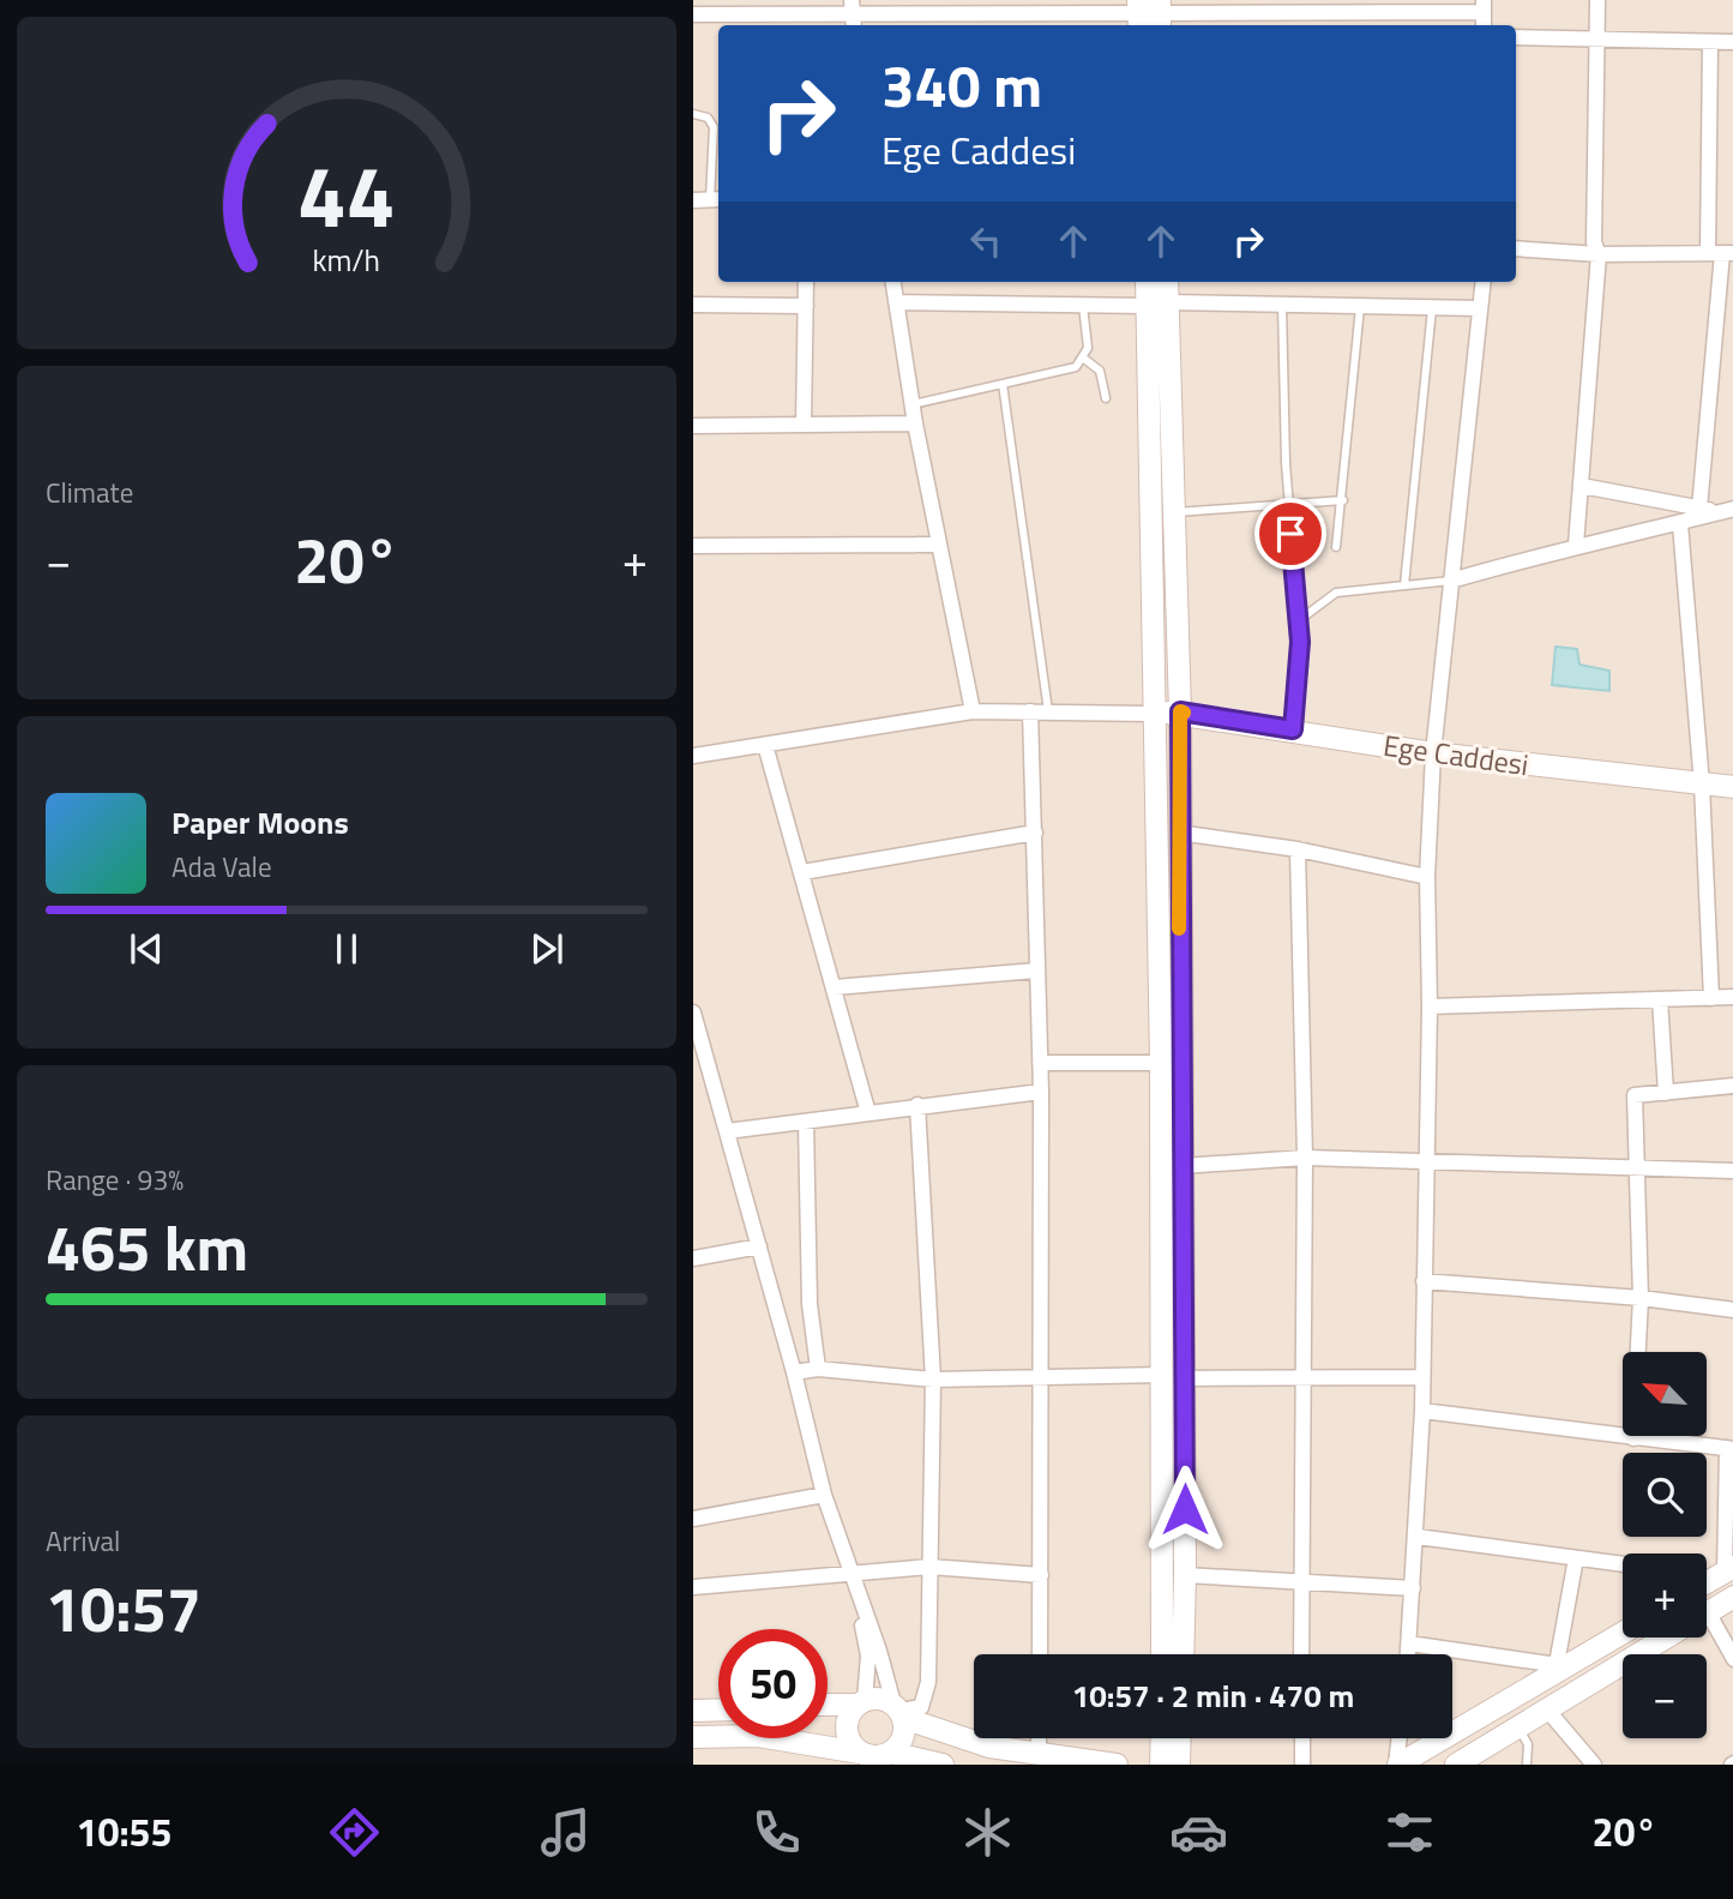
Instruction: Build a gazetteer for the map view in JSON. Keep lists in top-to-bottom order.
{
  "streets": {
    "main road": ["Ege Caddesi"]
  },
  "north": "top left",
  "page": {
    "turn": ["340 m", "Ege Caddesi"],
    "tile": [
      "Climate",
      ["Range · 93%", "465 km"],
      ["Arrival", "10:57"]
    ],
    "heat": ["−", "20°", "+"],
    "song": ["Paper Moons", "Ada Vale"],
    "map_buttons": ["+", "−"],
    "limit": "50",
    "trip": "10:57 · 2 min · 470 m",
    "tabs": ["10:55", "20°"],
    "gauge": ["44", "km/h"]
  }
}
